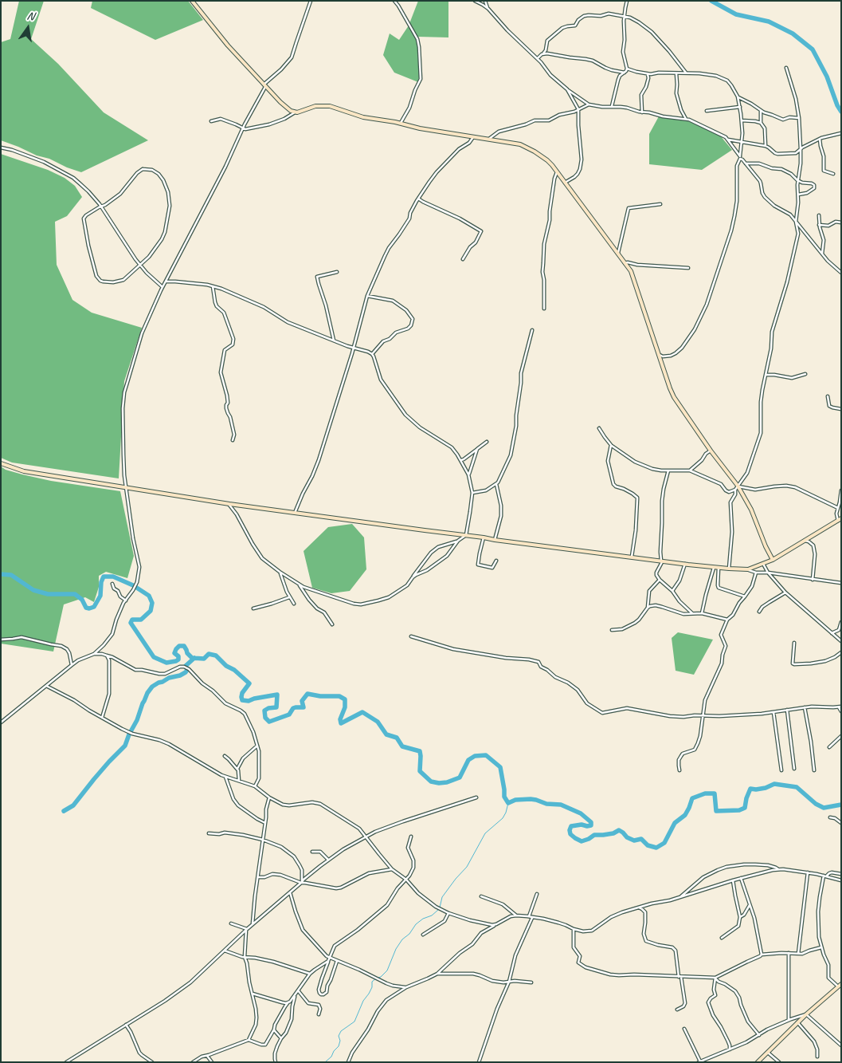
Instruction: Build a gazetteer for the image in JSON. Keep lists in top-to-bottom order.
{
  "north": "top"
}
